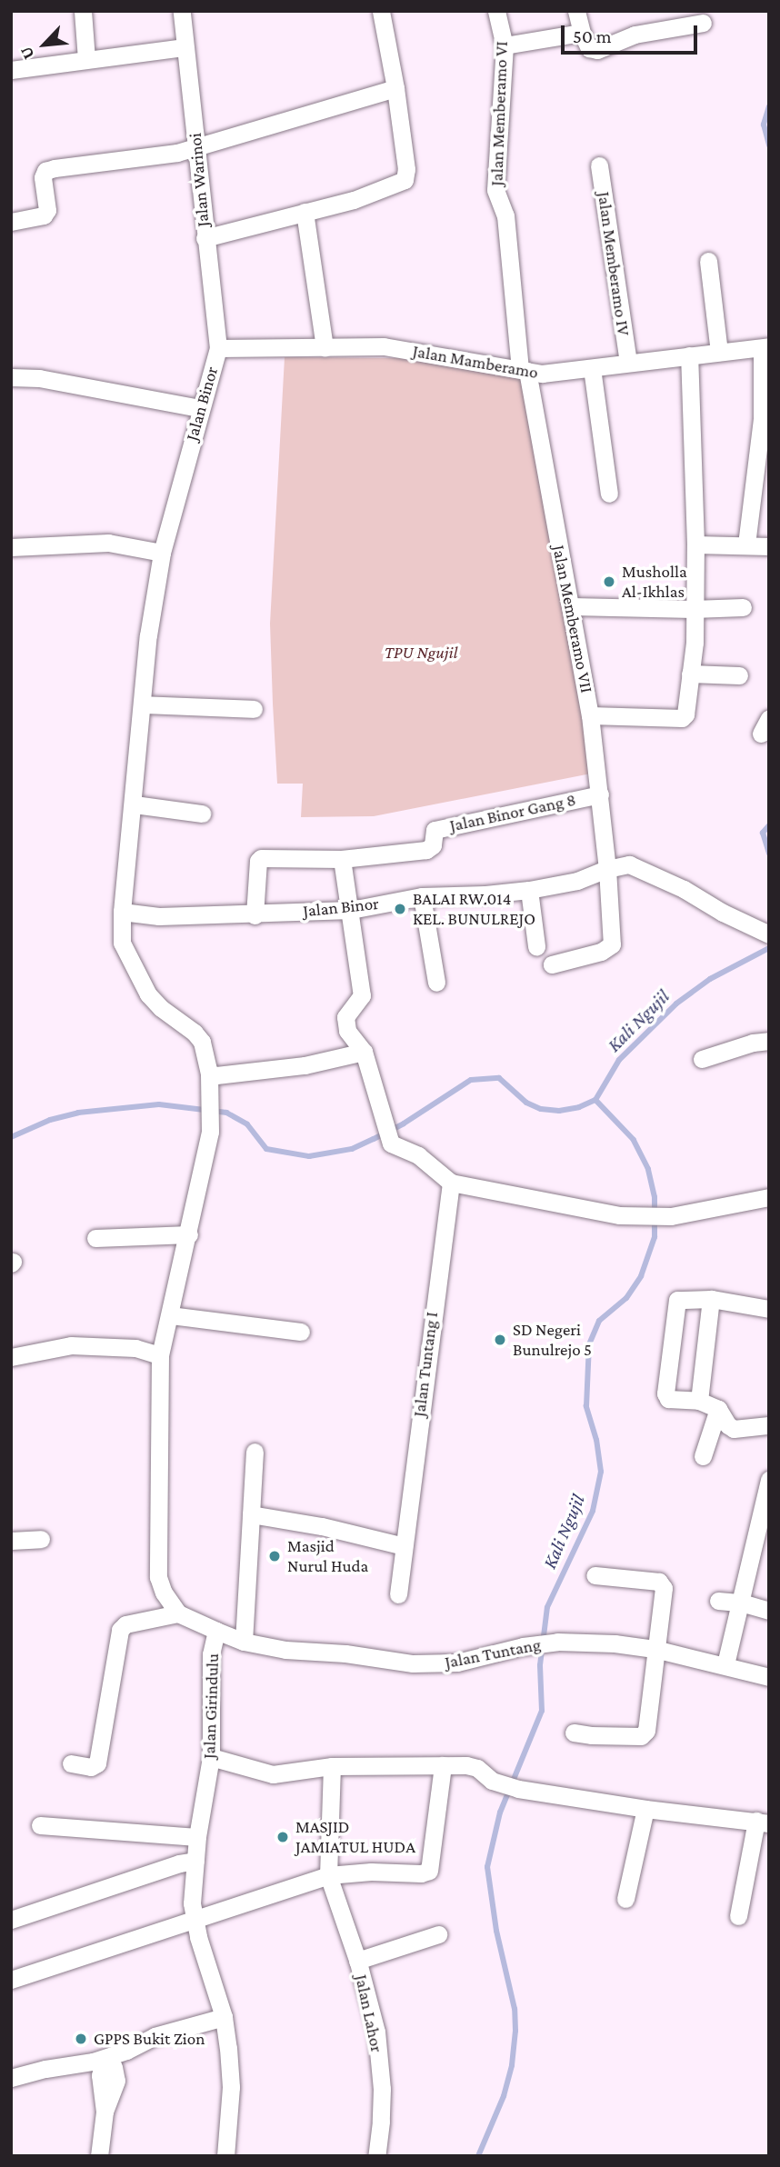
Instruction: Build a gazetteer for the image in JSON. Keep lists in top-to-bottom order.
{
  "streets": {
    "street": [
      "Jalan Memberamo VI",
      "Jalan Warinoi",
      "Jalan Memberamo IV",
      "Jalan Mamberamo",
      "Jalan Binor",
      "Jalan Memberamo VII",
      "Jalan Binor Gang 8",
      "Jalan Tuntang I",
      "Jalan Tuntang",
      "Jalan Girindulu",
      "Jalan Lahor"
    ]
  },
  "crossings": [
    ["Jalan Memberamo VI", "Jalan Mamberamo"],
    ["Jalan Memberamo VI", "Jalan Memberamo VII"],
    ["Jalan Warinoi", "Jalan Mamberamo"],
    ["Jalan Warinoi", "Jalan Binor"],
    ["Jalan Memberamo IV", "Jalan Mamberamo"],
    ["Jalan Mamberamo", "Jalan Binor"],
    ["Jalan Mamberamo", "Jalan Memberamo VII"],
    ["Jalan Binor", "Jalan Memberamo VII"],
    ["Jalan Memberamo VII", "Jalan Binor Gang 8"],
    ["Jalan Tuntang", "Jalan Girindulu"]
  ],
  "water": ["Kali Ngujil"],
  "parks": ["TPU Ngujil"],
  "places": [
    "Musholla Al-Ikhlas",
    "BALAI RW.014 KEL. BUNULREJO",
    "SD Negeri Bunulrejo 5",
    "Masjid Nurul Huda",
    "MASJID JAMIATUL HUDA",
    "GPPS Bukit Zion"
  ],
  "scale_bar": "50 m",
  "north": "bottom left"
}
